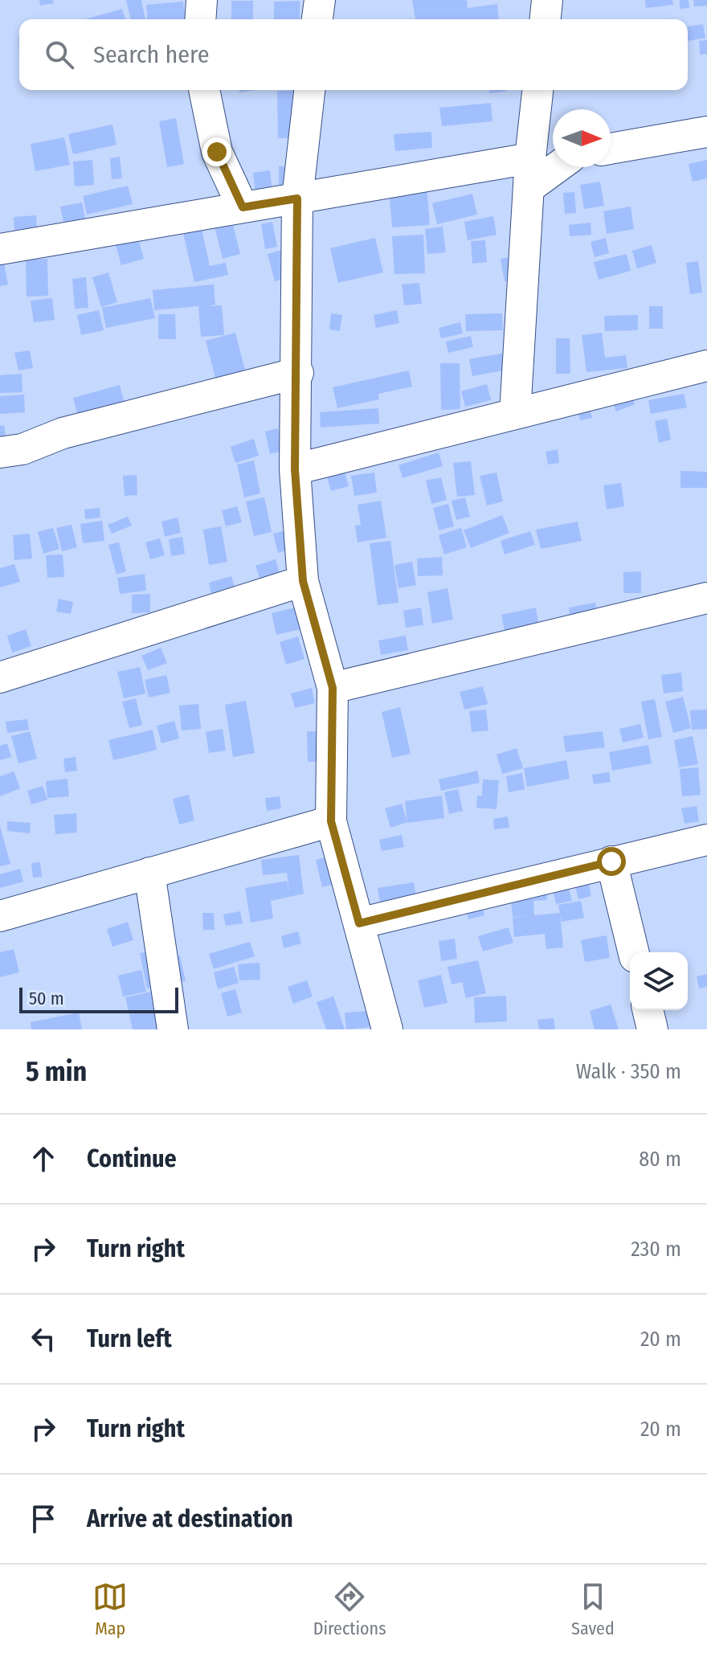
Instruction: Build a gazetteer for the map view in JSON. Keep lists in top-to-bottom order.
{
  "scale_bar": "50 m",
  "north": "right",
  "page": {
    "search": "Search here",
    "scale": "50 m",
    "heading": ["5 min", "Walk · 350 m"],
    "list": [
      ["Continue", "80 m"],
      ["Turn right", "230 m"],
      ["Turn left", "20 m"],
      ["Turn right", "20 m"],
      "Arrive at destination"
    ],
    "nav": ["Map", "Directions", "Saved"]
  }
}
